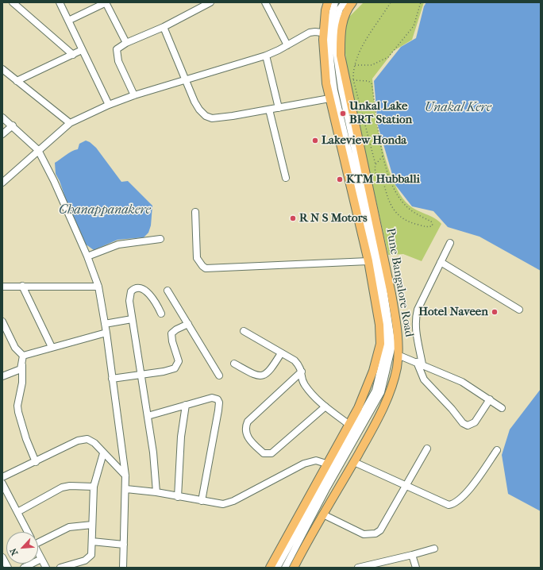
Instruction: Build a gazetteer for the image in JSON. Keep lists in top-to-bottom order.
{
  "streets": {
    "main road": ["Pune Bangalore Road"]
  },
  "water": ["Unakal Kere", "Chanappanakere"],
  "places": [
    "Unkal Lake BRT Station",
    "Lakeview Honda",
    "KTM Hubballi",
    "R N S Motors",
    "Hotel Naveen"
  ],
  "north": "bottom left"
}
